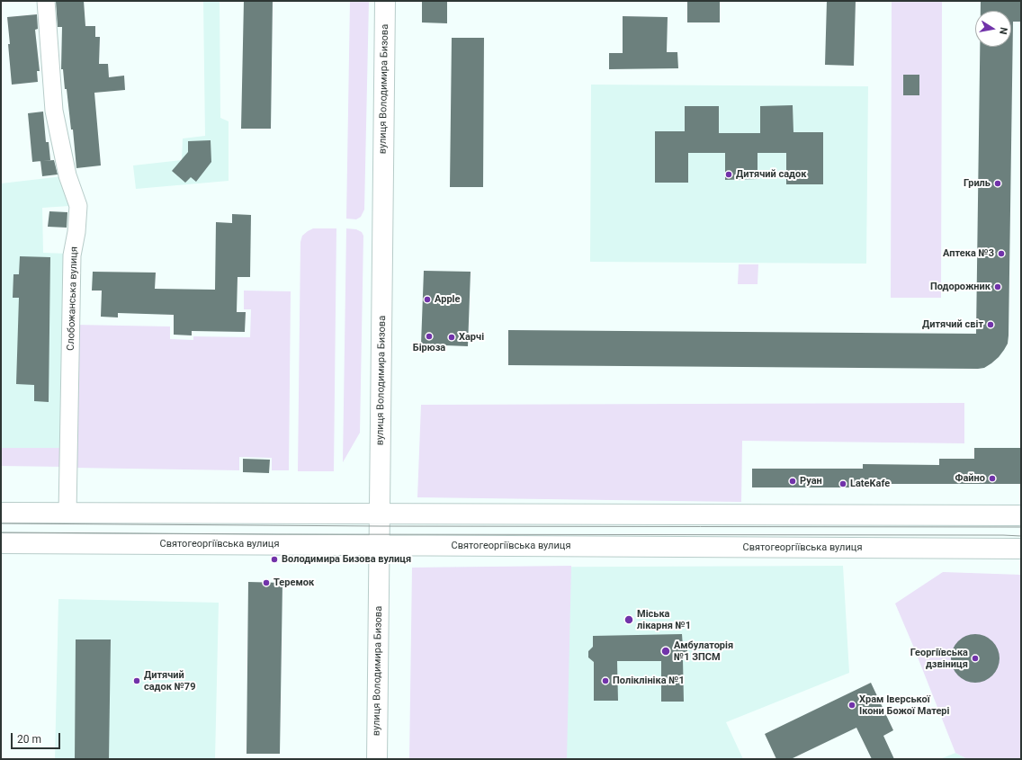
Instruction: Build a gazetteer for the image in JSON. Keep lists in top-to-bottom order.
{
  "streets": {
    "main road": ["вулиця Володимира Бизова", "Святогеоргіївська вулиця"],
    "street": ["Слобожанська вулиця"]
  },
  "crossings": [
    ["вулиця Володимира Бизова", "Святогеоргіївська вулиця"]
  ],
  "places": [
    "Дитячий садок",
    "Гриль",
    "Аптека №3",
    "Подорожник",
    "Apple",
    "Дитячий світ",
    "Бірюза",
    "Харчі",
    "Файно",
    "Руан",
    "LateKafe",
    "Володимира Бизова вулиця",
    "Теремок",
    "Міська лікарня №1",
    "Амбулаторія №1 ЗПСМ",
    "Георгіївська дзвіниця",
    "Дитячий садок №79",
    "Поліклініка №1",
    "Храм Іверської Ікони Божої Матері"
  ],
  "scale_bar": "20 m",
  "north": "right"
}
